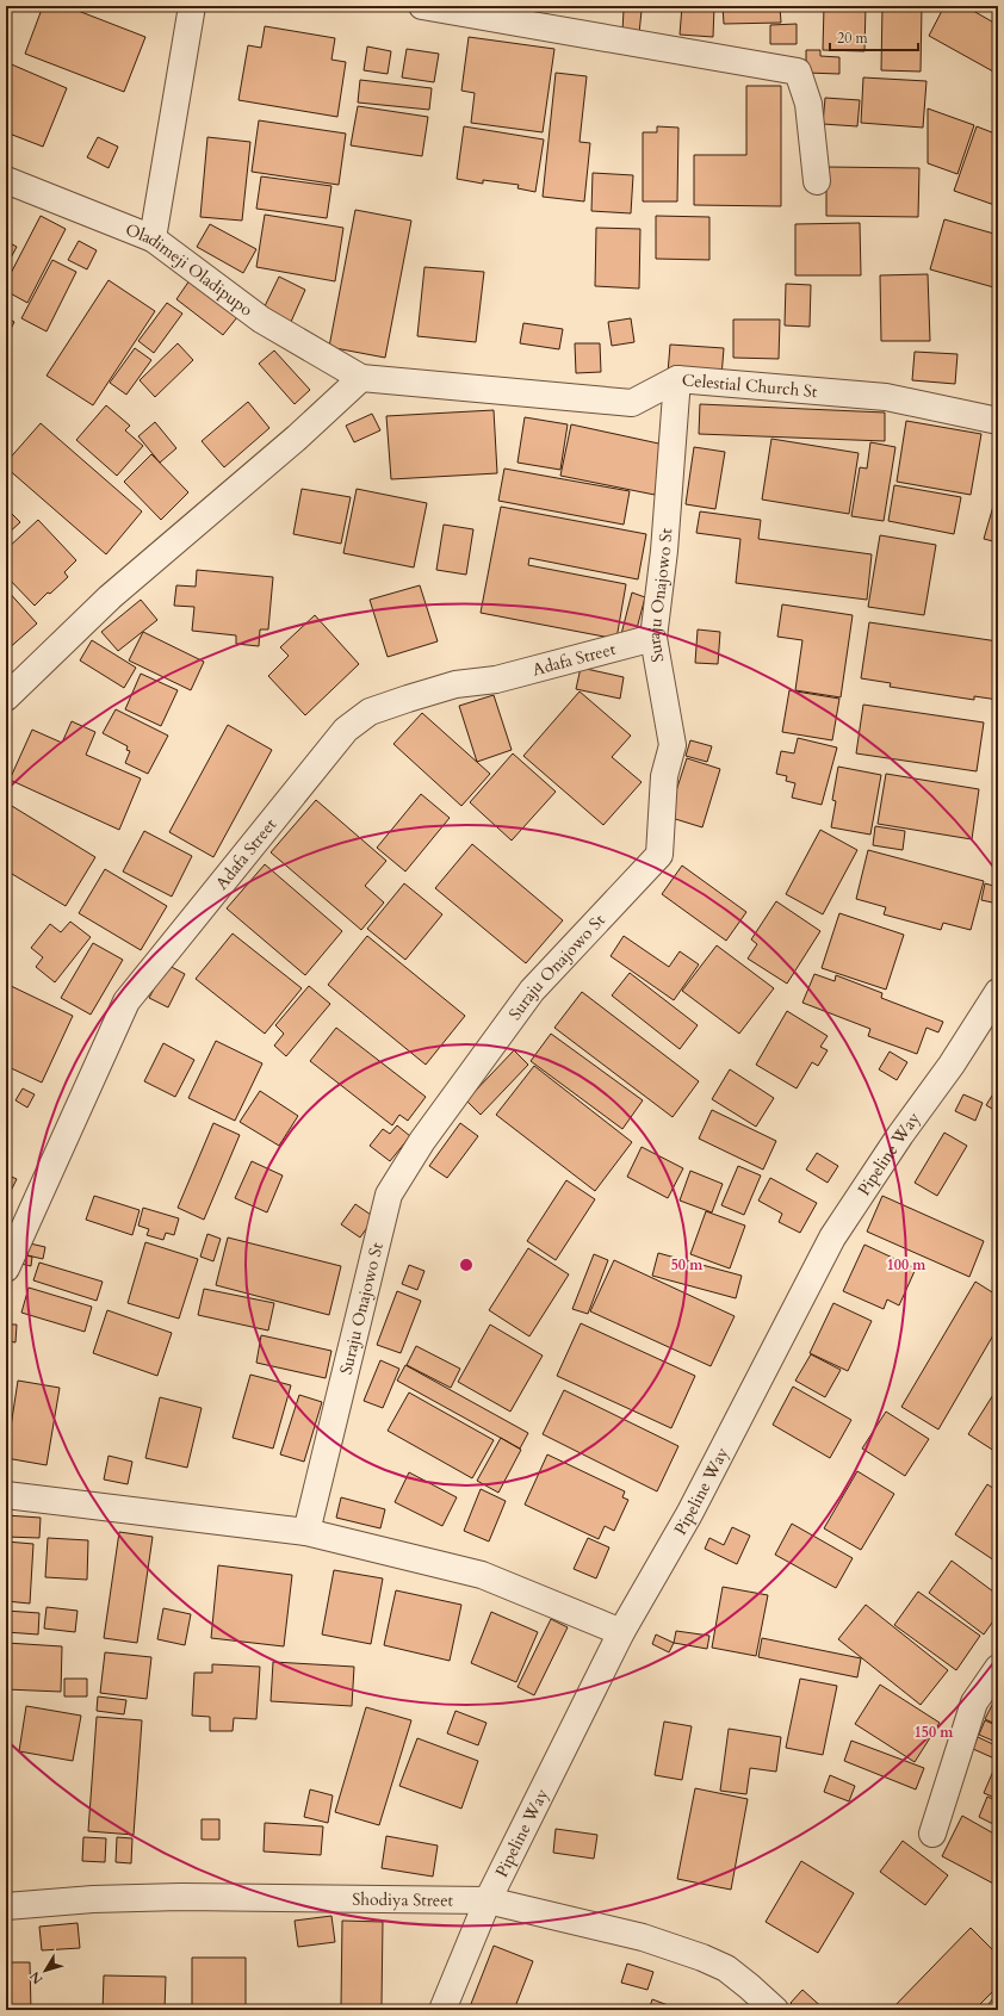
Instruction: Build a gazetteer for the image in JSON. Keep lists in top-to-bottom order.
{
  "streets": {
    "street": [
      "Oladimeji Oladipupo",
      "Celestial Church St",
      "Suraju Onajowo St",
      "Adafa Street",
      "Pipeline Way",
      "Shodiya Street"
    ]
  },
  "crossings": [
    ["Oladimeji Oladipupo", "Celestial Church St"],
    ["Celestial Church St", "Suraju Onajowo St"],
    ["Suraju Onajowo St", "Adafa Street"],
    ["Pipeline Way", "Shodiya Street"]
  ],
  "scale_bar": "20 m",
  "north": "bottom left",
  "rings": ["50 m", "100 m", "150 m"]
}
